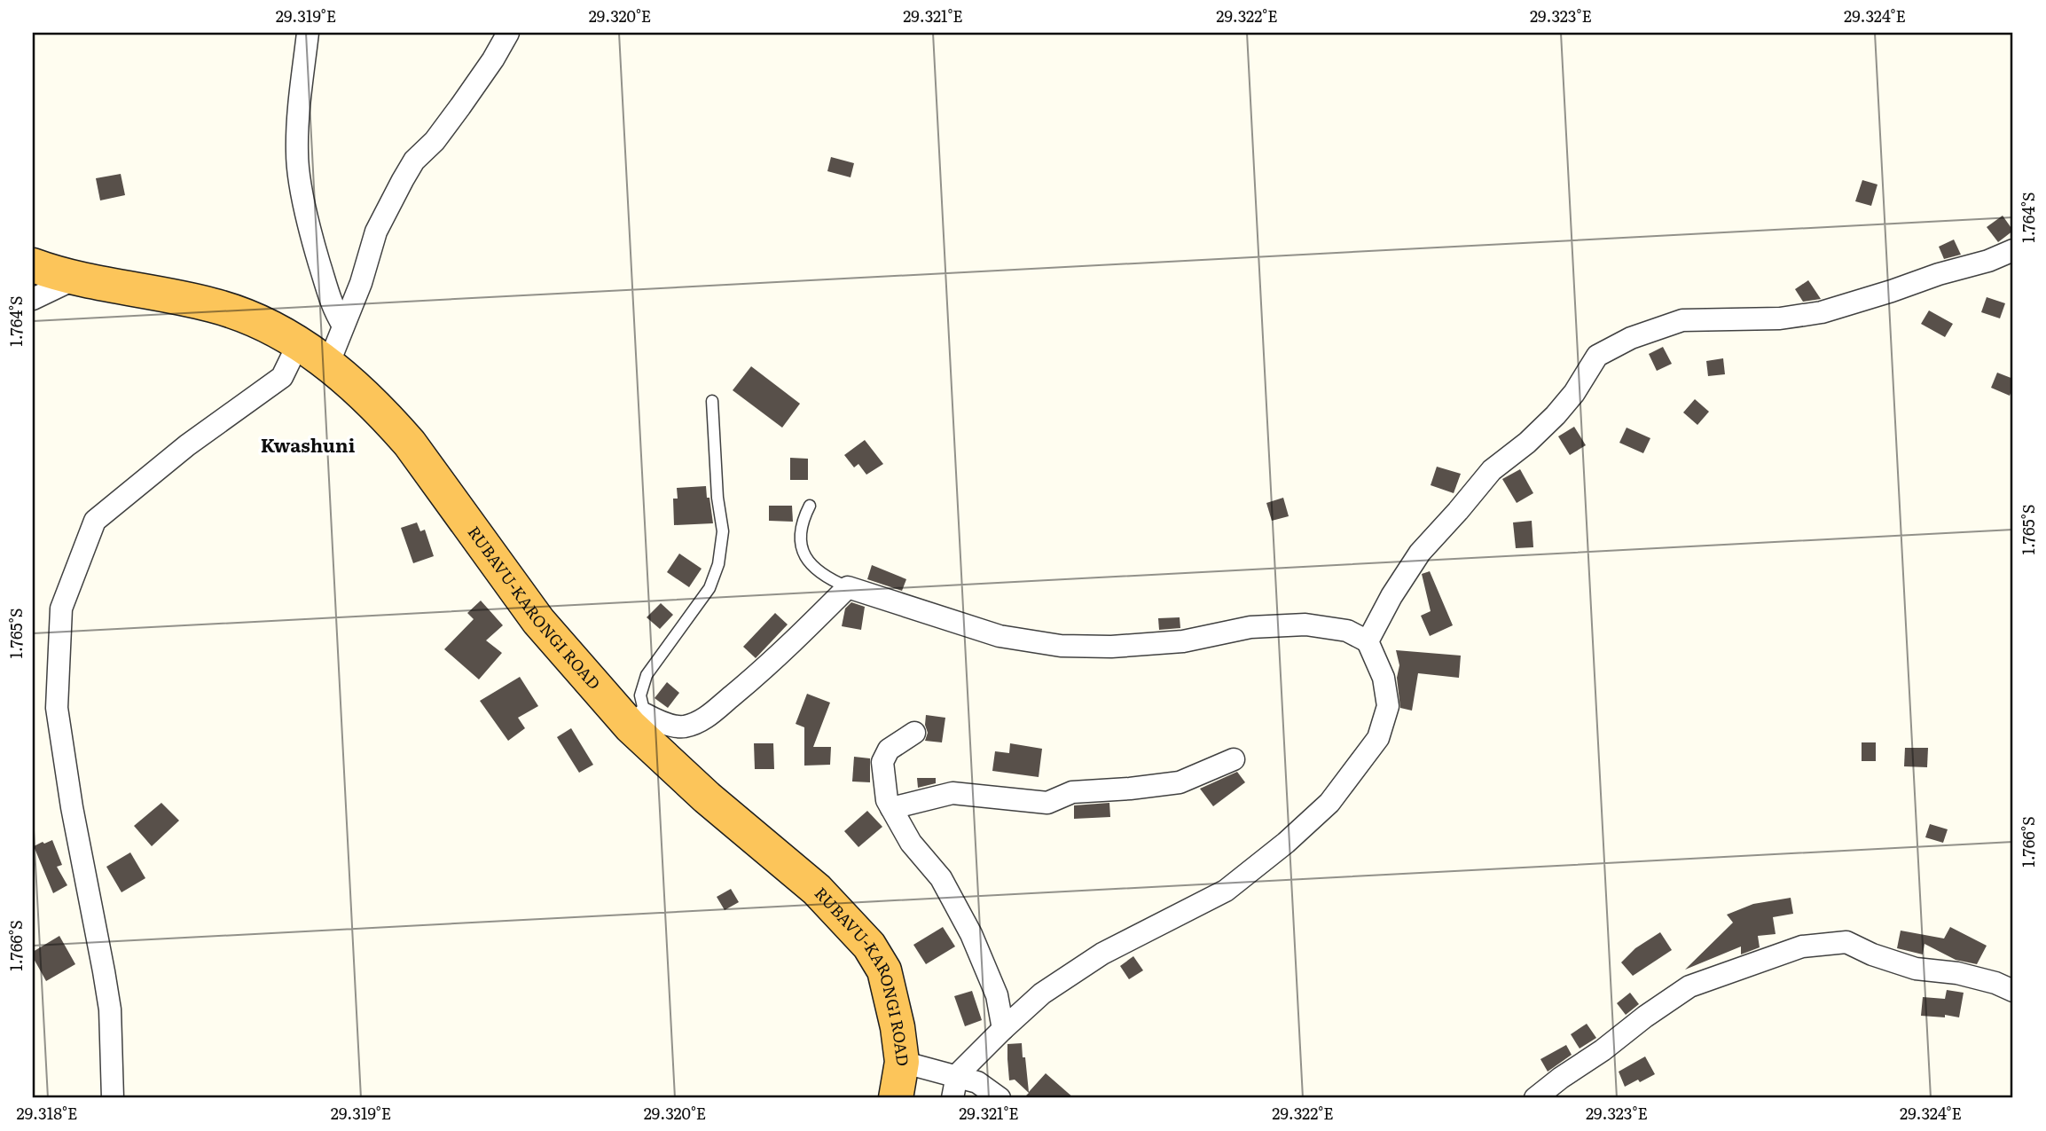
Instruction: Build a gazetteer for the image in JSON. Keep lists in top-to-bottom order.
{
  "streets": {
    "highway": ["RUBAVU-KARONGI ROAD"]
  },
  "districts": ["Kwashuni"],
  "coordinates": [
    "29.319°E",
    "29.320°E",
    "29.321°E",
    "29.322°E",
    "29.323°E",
    "29.324°E",
    "1.764°S",
    "1.765°S",
    "1.766°S",
    "29.318°E"
  ]
}
